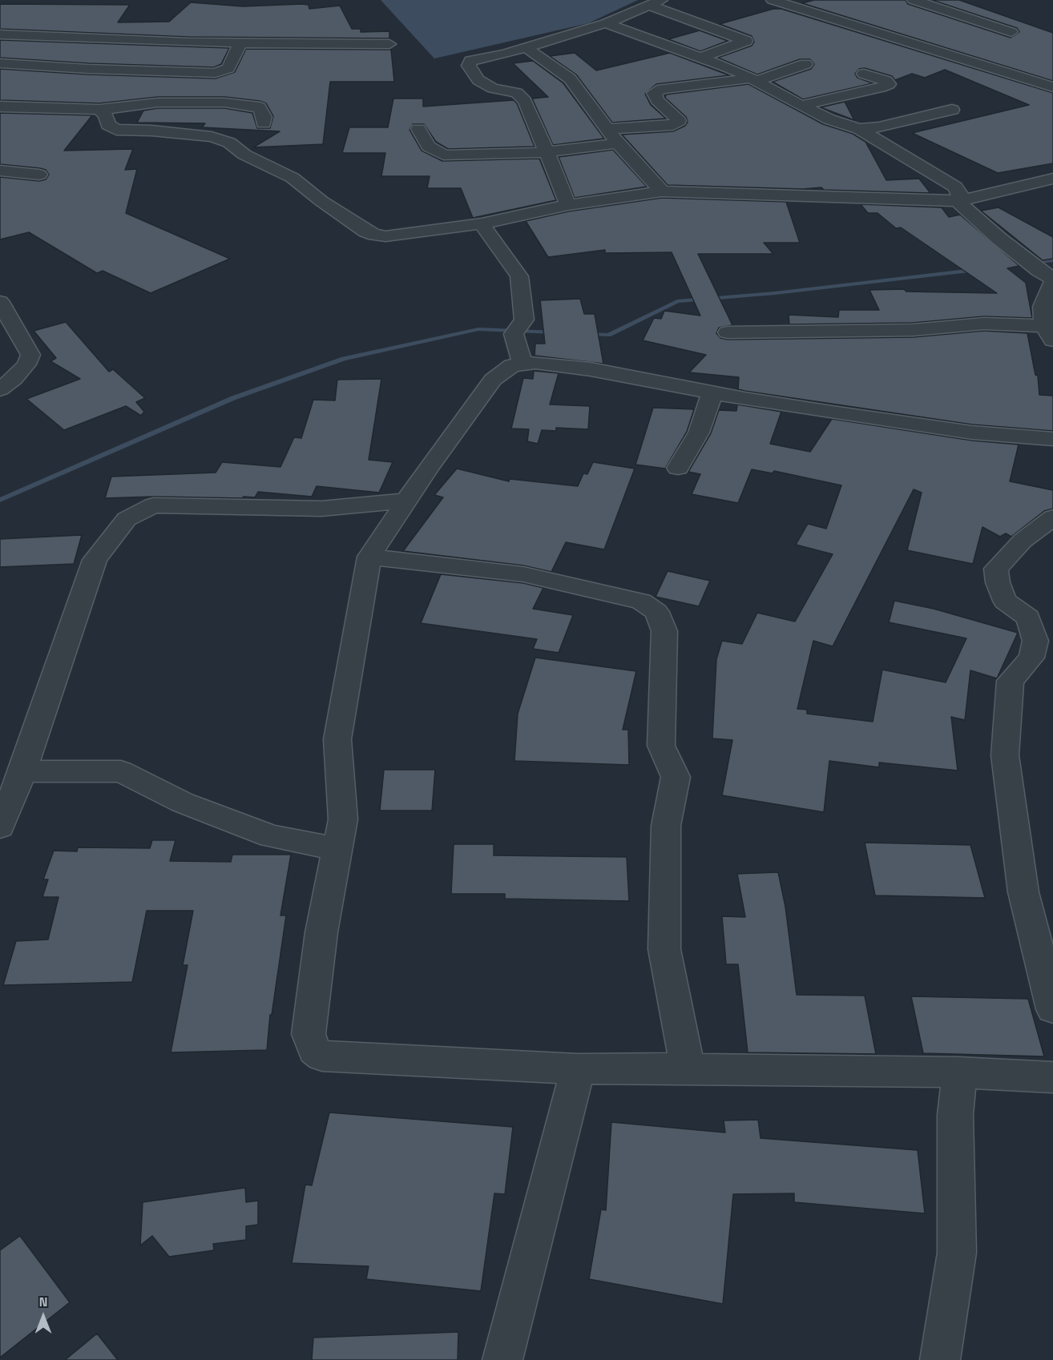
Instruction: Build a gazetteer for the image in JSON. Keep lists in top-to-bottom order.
{
  "north": "top"
}
